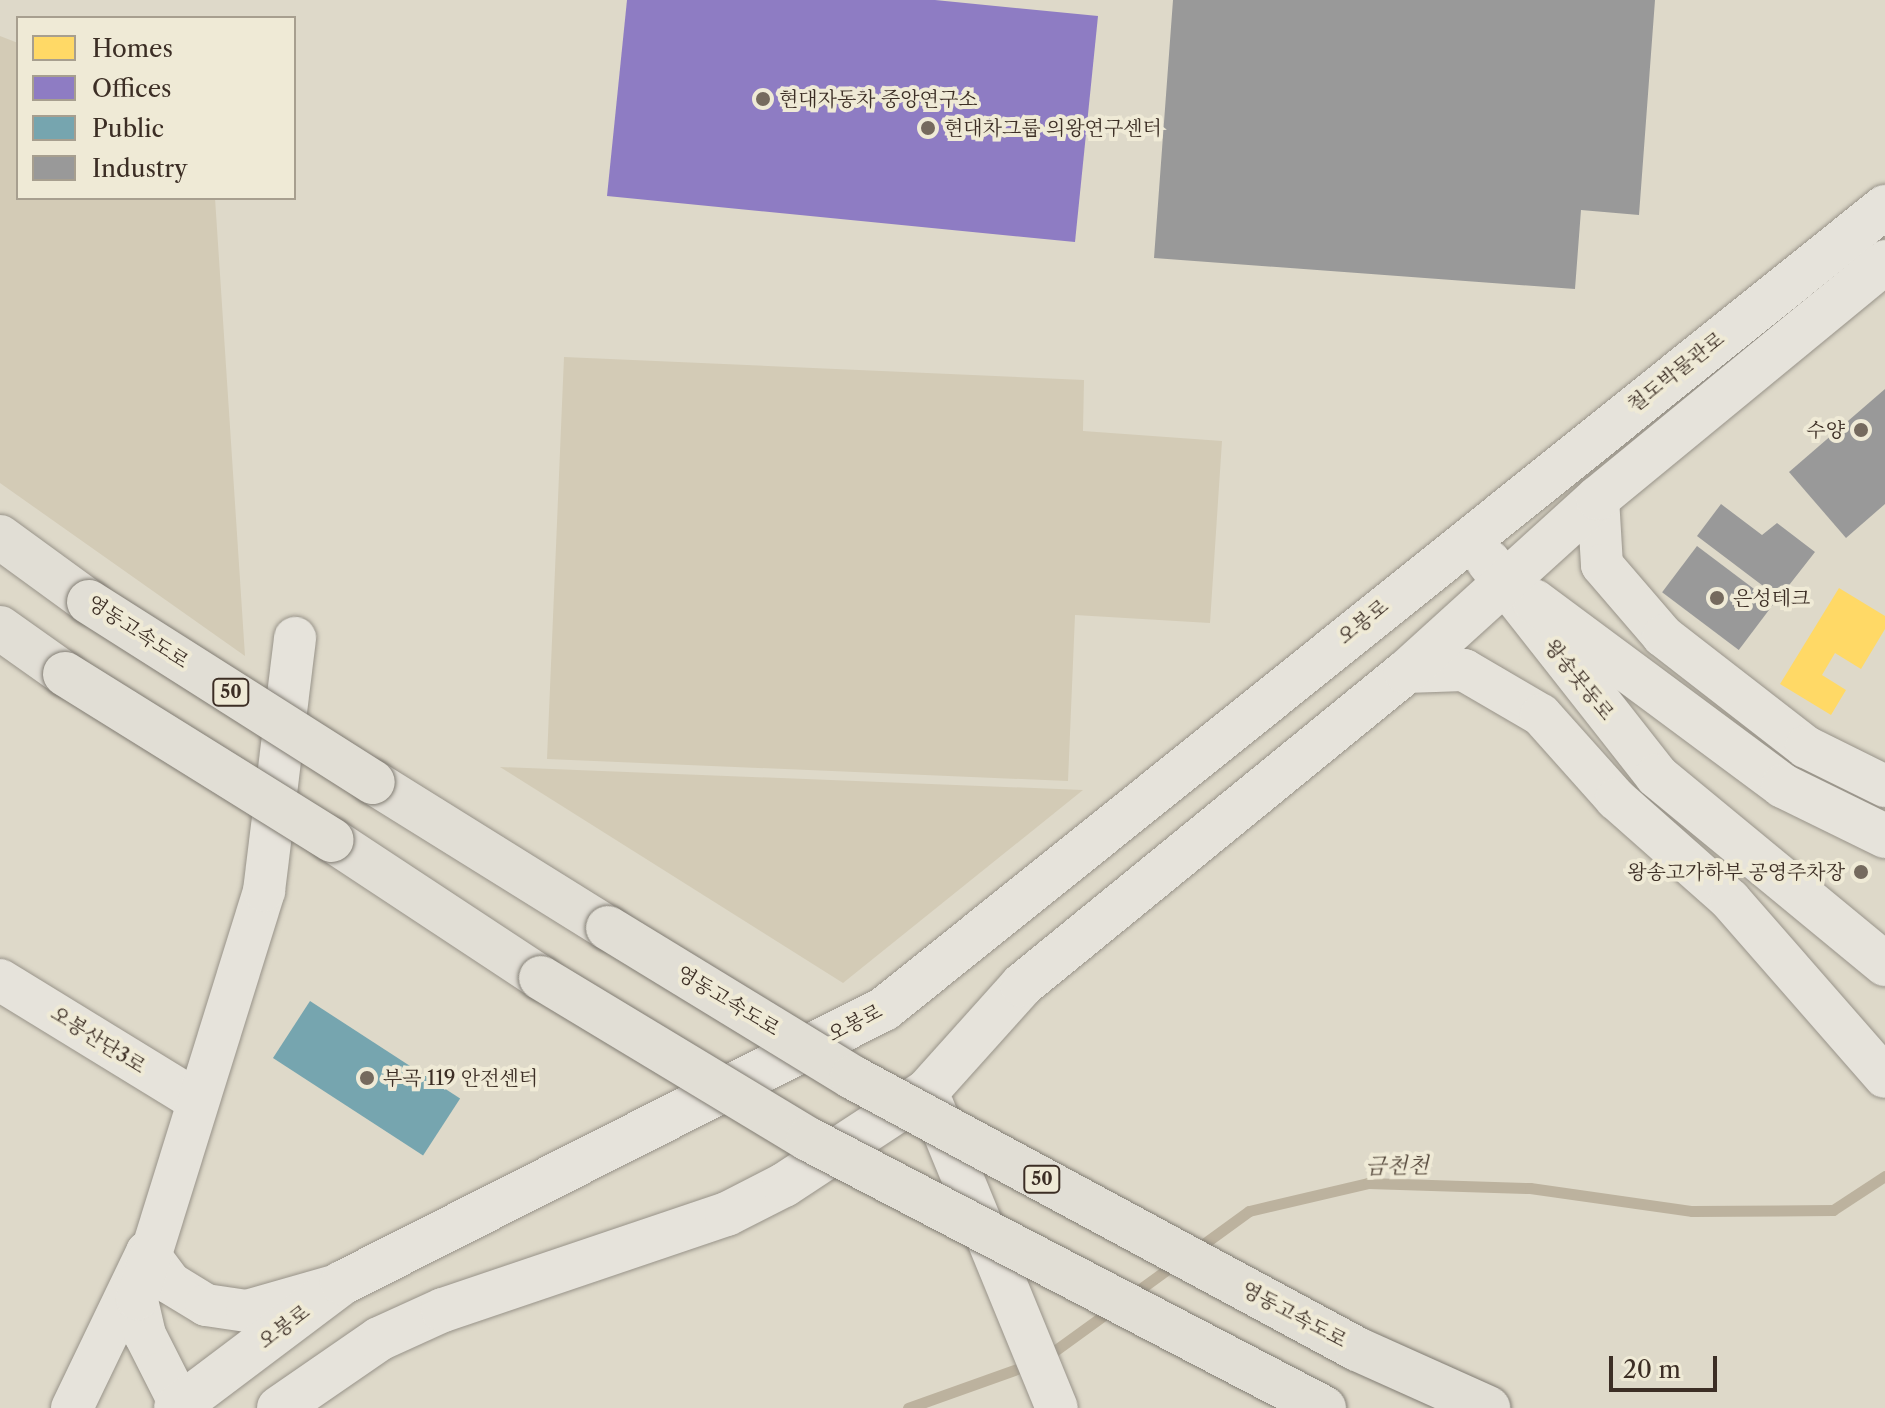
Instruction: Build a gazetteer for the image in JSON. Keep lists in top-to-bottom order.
{
  "streets": {
    "highway": ["영동고속도로", "50"],
    "street": [
      "철도박물관로",
      "오봉로",
      "왕송못동로",
      "오봉산단3로"
    ]
  },
  "crossings": [
    ["철도박물관로", "오봉로"],
    ["철도박물관로", "왕송못동로"],
    ["오봉로", "왕송못동로"]
  ],
  "water": ["금천천"],
  "places": [
    "현대자동차 중앙연구소",
    "현대차그룹 의왕연구센터",
    "수양",
    "은성테크",
    "왕송고가하부 공영주차장",
    "부곡 119 안전센터"
  ],
  "legend": [
    "Homes",
    "Offices",
    "Public",
    "Industry"
  ],
  "scale_bar": "20 m"
}
